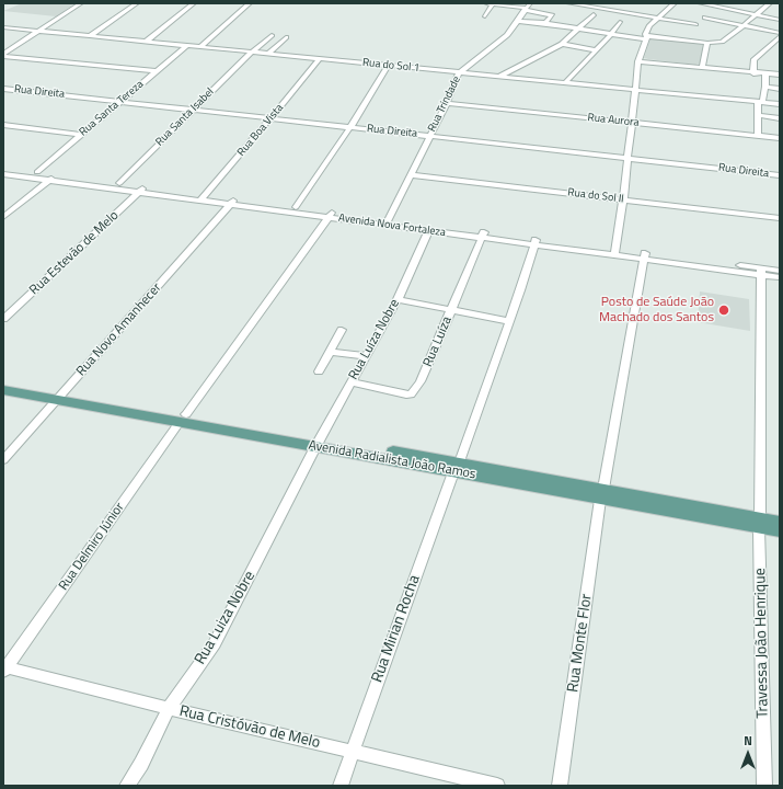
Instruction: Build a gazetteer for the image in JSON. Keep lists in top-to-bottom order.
{
  "streets": {
    "main road": ["Avenida Radialista João Ramos"],
    "street": [
      "Rua do Sol 1",
      "Rua Direita",
      "Rua Trindade",
      "Rua Santa Tereza",
      "Rua Santa Isabel",
      "Rua Aurora",
      "Rua Boa Vista",
      "Rua do Sol II",
      "Avenida Nova Fortaleza",
      "Rua Estevão de Melo",
      "Rua Novo Amanhecer",
      "Rua Luíza Nobre",
      "Rua Luíza",
      "Rua Delmiro Júnior",
      "Rua Luiza Nobre",
      "Rua Mirian Rocha",
      "Rua Monte Flor",
      "Travessa João Henrique",
      "Rua Cristóvão de Melo"
    ]
  },
  "crossings": [
    ["Rua do Sol 1", "Rua Trindade"],
    ["Rua do Sol 1", "Rua Santa Tereza"],
    ["Rua do Sol 1", "Rua Santa Isabel"],
    ["Rua do Sol 1", "Rua Boa Vista"],
    ["Rua Direita", "Rua Trindade"],
    ["Rua Direita", "Rua Santa Tereza"],
    ["Rua Direita", "Rua Santa Isabel"],
    ["Rua Direita", "Rua Boa Vista"],
    ["Rua Trindade", "Rua Aurora"],
    ["Rua Trindade", "Rua do Sol II"],
    ["Rua Trindade", "Avenida Nova Fortaleza"],
    ["Rua Santa Tereza", "Avenida Nova Fortaleza"],
    ["Rua Santa Isabel", "Avenida Nova Fortaleza"],
    ["Rua Boa Vista", "Avenida Nova Fortaleza"],
    ["Avenida Nova Fortaleza", "Rua Estevão de Melo"],
    ["Avenida Nova Fortaleza", "Rua Novo Amanhecer"],
    ["Avenida Nova Fortaleza", "Rua Luíza Nobre"],
    ["Avenida Nova Fortaleza", "Rua Luíza"],
    ["Avenida Nova Fortaleza", "Rua Delmiro Júnior"],
    ["Avenida Nova Fortaleza", "Rua Mirian Rocha"],
    ["Avenida Nova Fortaleza", "Rua Monte Flor"],
    ["Avenida Nova Fortaleza", "Travessa João Henrique"],
    ["Rua Novo Amanhecer", "Avenida Radialista João Ramos"],
    ["Rua Luíza Nobre", "Rua Luíza"],
    ["Rua Luíza Nobre", "Avenida Radialista João Ramos"],
    ["Rua Luíza Nobre", "Rua Luiza Nobre"],
    ["Avenida Radialista João Ramos", "Rua Delmiro Júnior"],
    ["Avenida Radialista João Ramos", "Rua Luiza Nobre"],
    ["Avenida Radialista João Ramos", "Rua Mirian Rocha"],
    ["Avenida Radialista João Ramos", "Rua Monte Flor"],
    ["Avenida Radialista João Ramos", "Travessa João Henrique"],
    ["Rua Delmiro Júnior", "Rua Cristóvão de Melo"],
    ["Rua Luiza Nobre", "Rua Cristóvão de Melo"],
    ["Rua Mirian Rocha", "Rua Cristóvão de Melo"]
  ],
  "places": ["Posto de Saúde João Machado dos Santos"],
  "north": "top"
}
